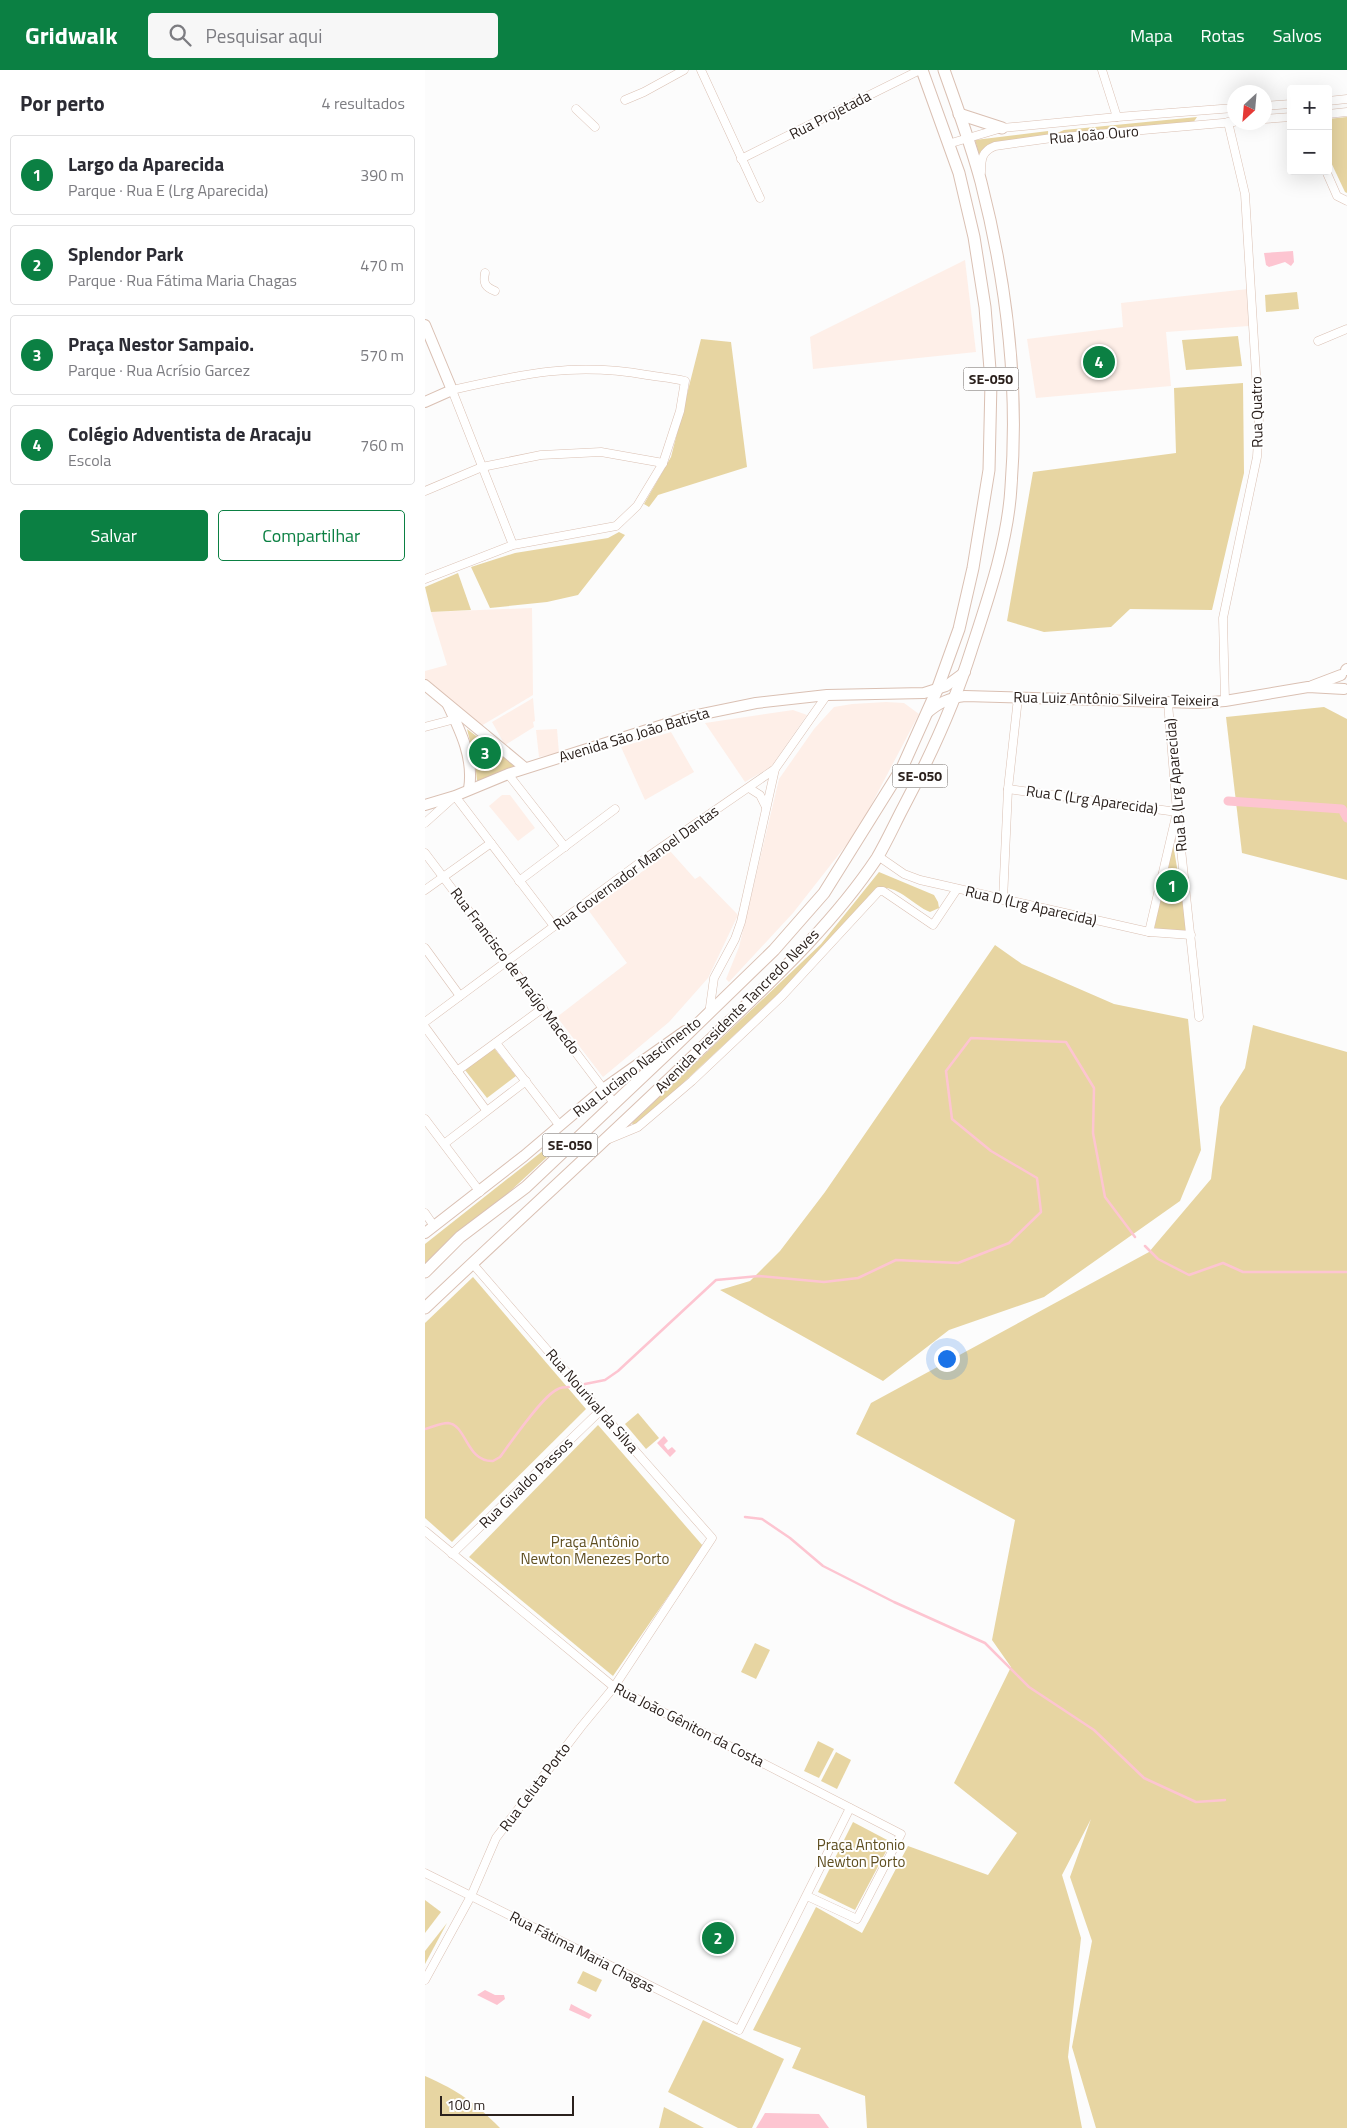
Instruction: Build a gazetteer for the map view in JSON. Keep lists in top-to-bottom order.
{
  "streets": {
    "main road": ["SE-050", "Avenida Presidente Tancredo Neves"],
    "street": [
      "Rua Projetada",
      "Rua João Ouro",
      "Rua Quatro",
      "Rua Luiz Antônio Silveira Teixeira",
      "Avenida São João Batista",
      "Rua B (Lrg Aparecida)",
      "Rua C (Lrg Aparecida)",
      "Rua Governador Manoel Dantas",
      "Rua D (Lrg Aparecida)",
      "Rua Francisco de Araújo Macedo",
      "Rua Luciano Nascimento",
      "Rua Nourival da Silva",
      "Rua Givaldo Passos",
      "Rua João Gêniton da Costa",
      "Rua Celuta Porto",
      "Rua Fátima Maria Chagas"
    ]
  },
  "crossings": [
    ["Rua Projetada", "Avenida Presidente Tancredo Neves"],
    ["Rua João Ouro", "Avenida Presidente Tancredo Neves"],
    ["Rua Quatro", "Rua Luiz Antônio Silveira Teixeira"],
    ["Rua Luiz Antônio Silveira Teixeira", "Rua B (Lrg Aparecida)"],
    ["Rua Luiz Antônio Silveira Teixeira", "Avenida Presidente Tancredo Neves"],
    ["Avenida São João Batista", "Rua Governador Manoel Dantas"],
    ["Avenida São João Batista", "Avenida Presidente Tancredo Neves"],
    ["Rua B (Lrg Aparecida)", "Rua C (Lrg Aparecida)"],
    ["Rua B (Lrg Aparecida)", "Rua D (Lrg Aparecida)"],
    ["Rua Governador Manoel Dantas", "Rua Francisco de Araújo Macedo"],
    ["Rua D (Lrg Aparecida)", "Avenida Presidente Tancredo Neves"],
    ["Rua Francisco de Araújo Macedo", "Avenida Presidente Tancredo Neves"],
    ["Rua Francisco de Araújo Macedo", "Rua Luciano Nascimento"],
    ["Avenida Presidente Tancredo Neves", "Rua Luciano Nascimento"],
    ["Avenida Presidente Tancredo Neves", "Rua Nourival da Silva"],
    ["Rua Nourival da Silva", "Rua Givaldo Passos"],
    ["Rua Nourival da Silva", "Rua Celuta Porto"],
    ["Rua Givaldo Passos", "Rua João Gêniton da Costa"],
    ["Rua João Gêniton da Costa", "Rua Celuta Porto"],
    ["Rua João Gêniton da Costa", "Rua Fátima Maria Chagas"],
    ["Rua Celuta Porto", "Rua Fátima Maria Chagas"]
  ],
  "parks": ["Praça Antônio Newton Menezes Porto", "Praça Antonio Newton Porto"],
  "scale_bar": "100 m",
  "north": "bottom left",
  "page": {
    "header": "Gridwalk",
    "search": "Pesquisar aqui",
    "nav": ["Mapa", "Rotas", "Salvos"],
    "heading": ["Por perto", "4 resultados"],
    "map_buttons": ["+", "−"],
    "list": [
      {
        "mark": "1",
        "name": "Largo da Aparecida",
        "note": "Parque · Rua E (Lrg Aparecida)",
        "value": "390 m"
      },
      {
        "mark": "2",
        "name": "Splendor Park",
        "note": "Parque · Rua Fátima Maria Chagas",
        "value": "470 m"
      },
      {
        "mark": "3",
        "name": "Praça Nestor Sampaio.",
        "note": "Parque · Rua Acrísio Garcez",
        "value": "570 m"
      },
      {
        "mark": "4",
        "name": "Colégio Adventista de Aracaju",
        "note": "Escola",
        "value": "760 m"
      }
    ],
    "pins": [
      "4",
      "3",
      "1",
      "2"
    ],
    "buttons": ["Salvar", "Compartilhar"],
    "scale": "100 m"
  }
}
